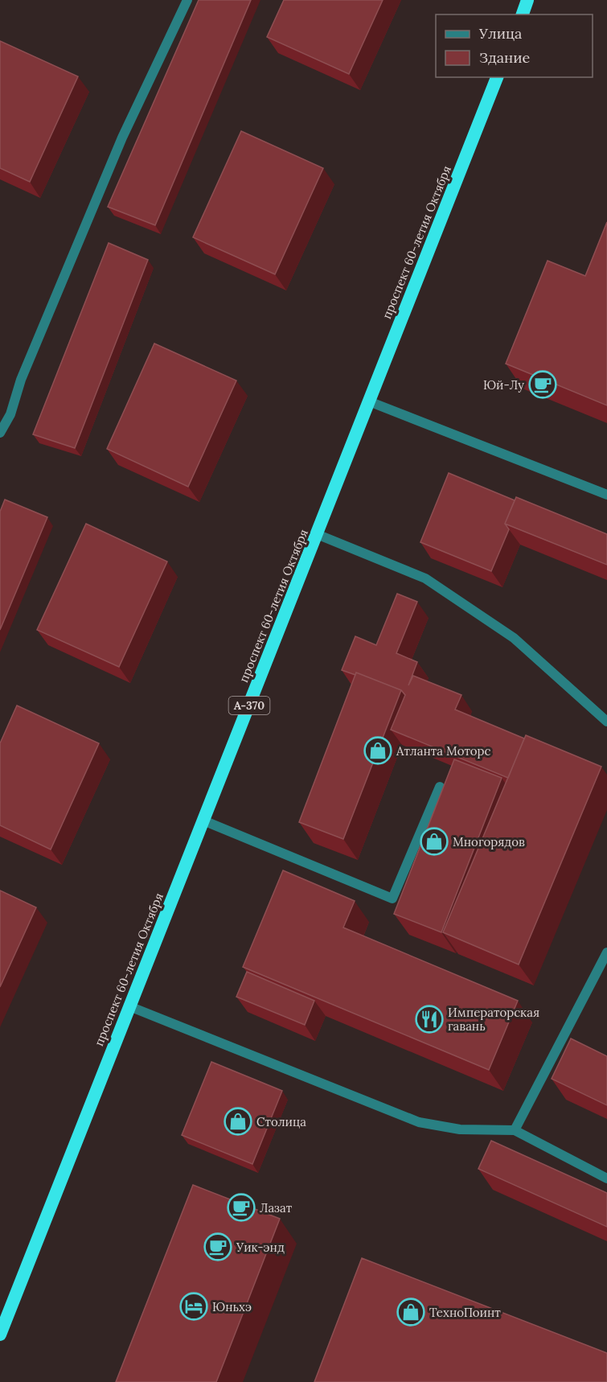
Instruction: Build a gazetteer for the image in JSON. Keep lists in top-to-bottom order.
{
  "streets": {
    "highway": ["проспект 60-летия Октября", "А-370"]
  },
  "places": {
    "cafe": ["Юй-Лу", "Лазат", "Уик-энд"],
    "shop": [
      "Атланта Моторс",
      "Многорядов",
      "Столица",
      "ТехноПоинт"
    ],
    "restaurant": ["Императорская гавань"],
    "hotel": ["Юньхэ"]
  },
  "legend": ["Улица", "Здание"]
}
